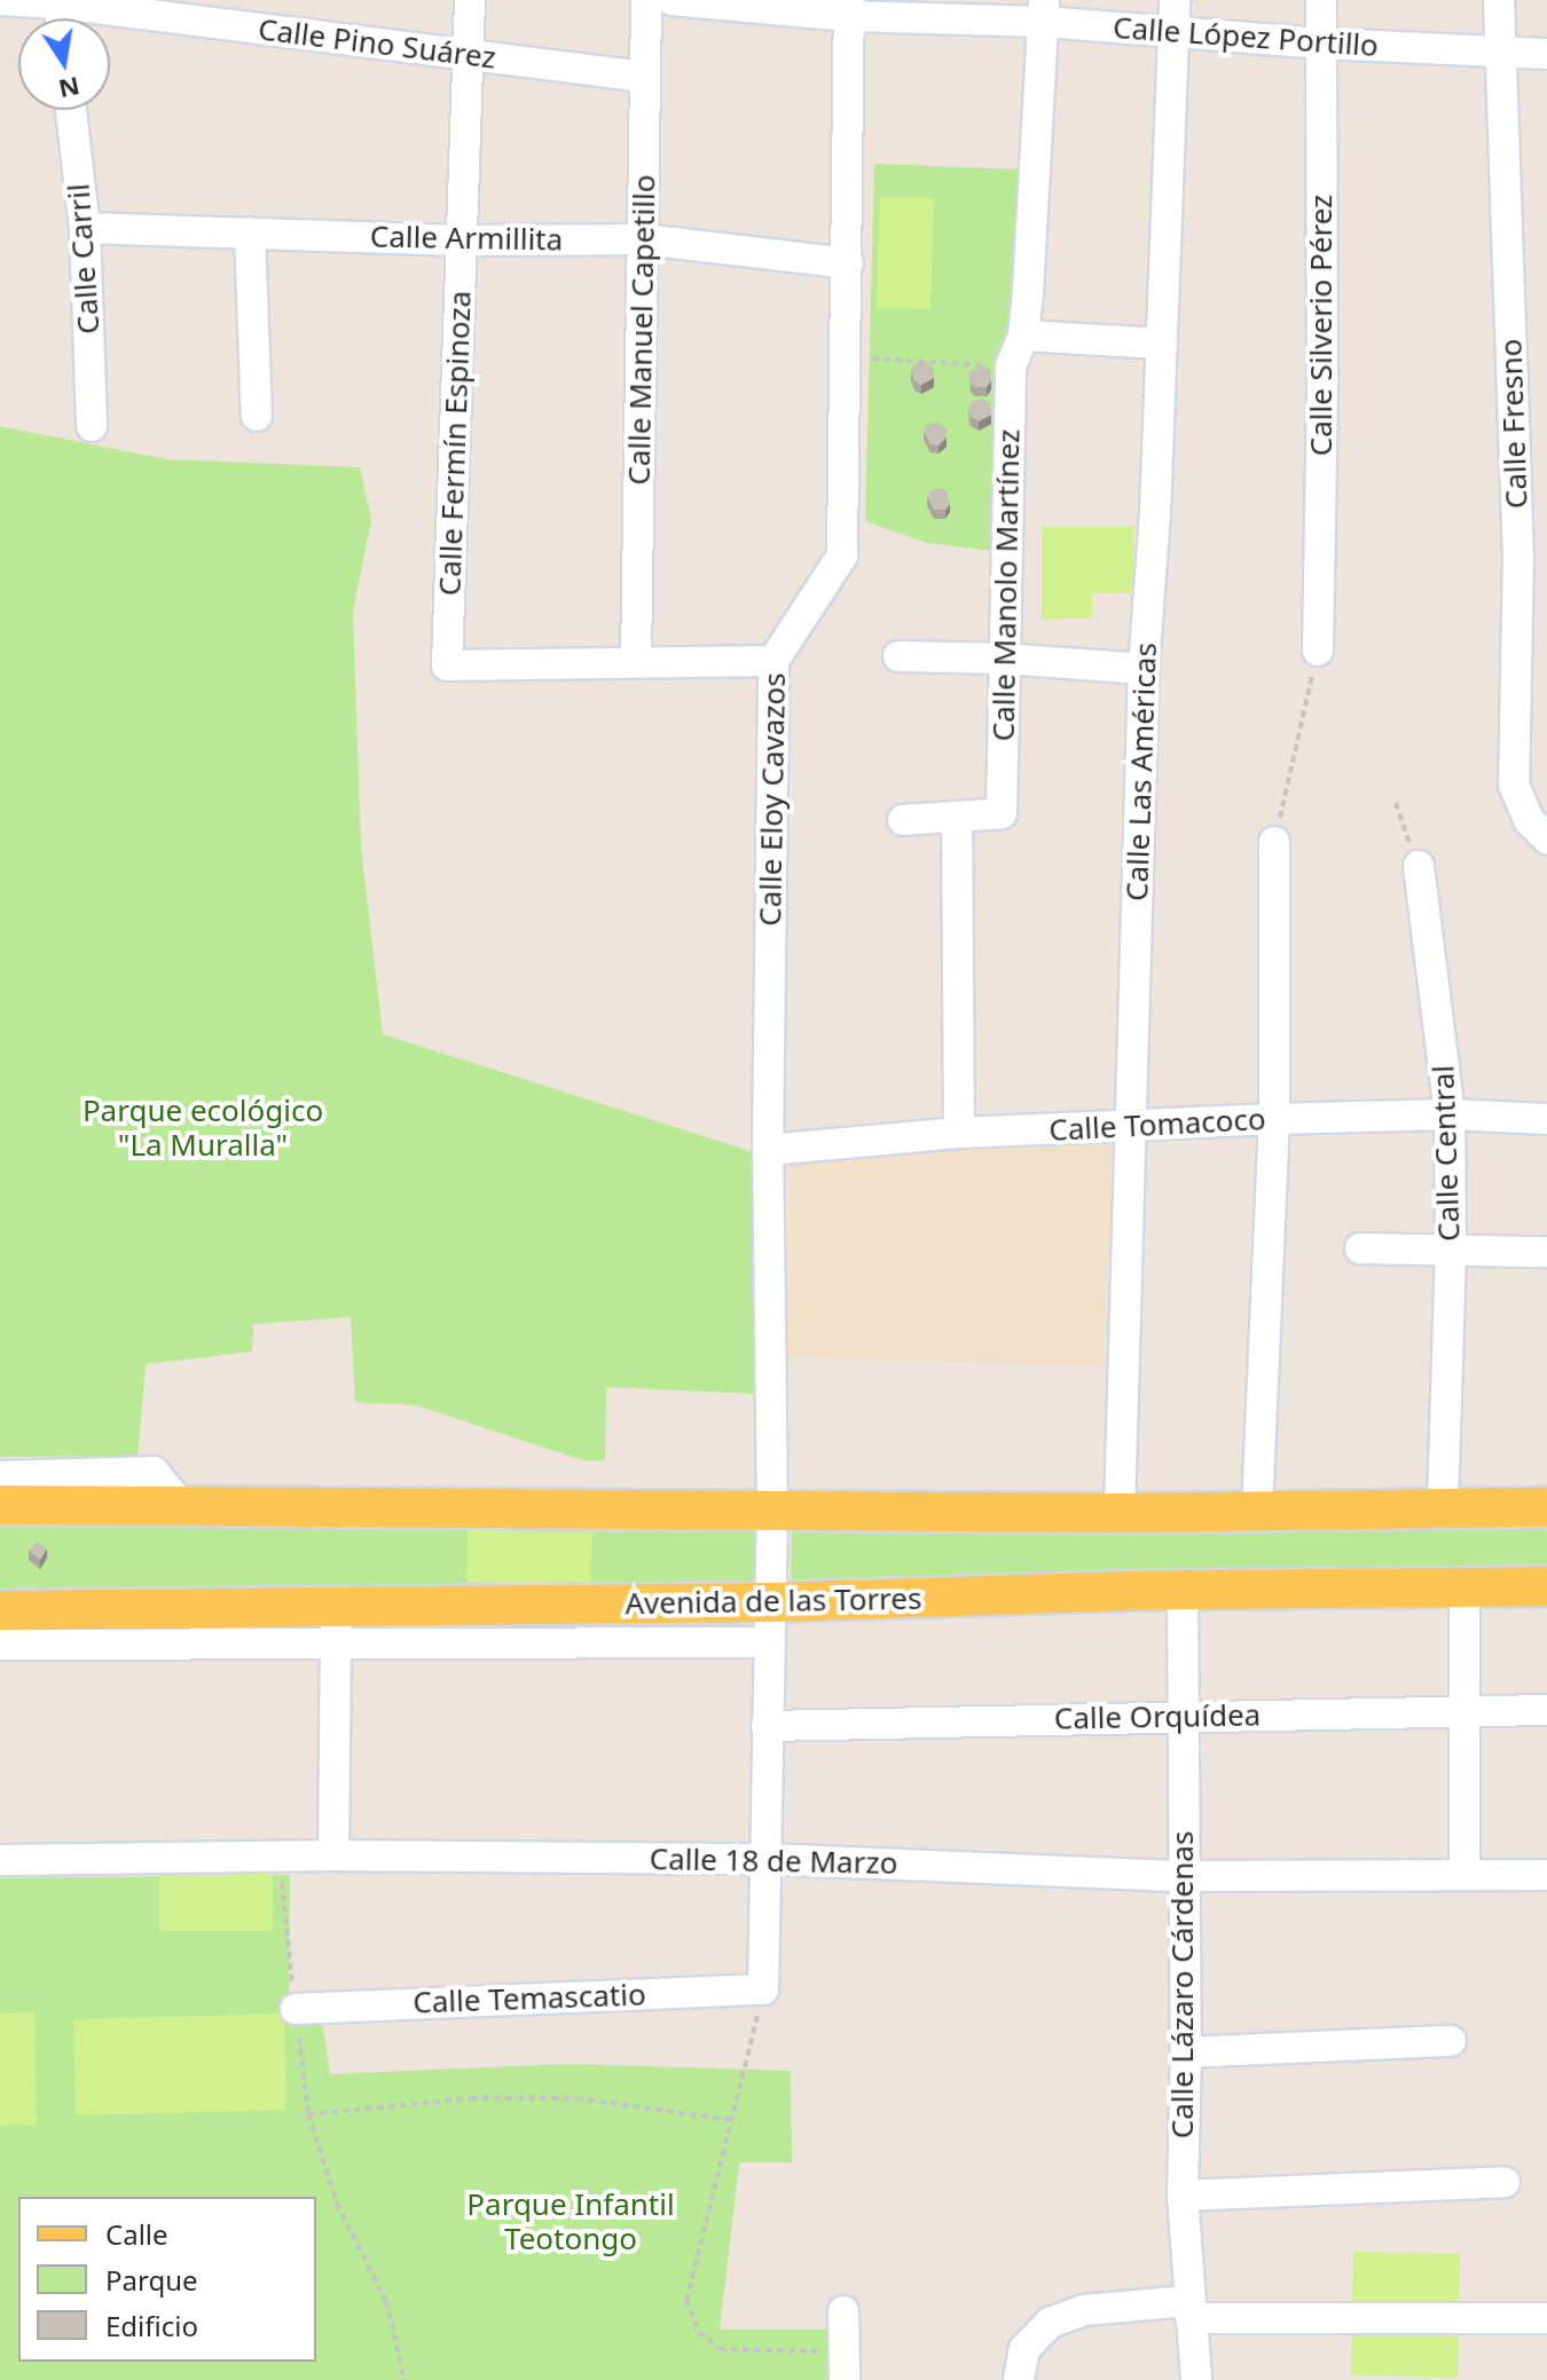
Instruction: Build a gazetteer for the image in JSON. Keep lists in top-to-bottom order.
{
  "streets": {
    "main road": ["Avenida de las Torres"],
    "street": [
      "Calle López Portillo",
      "Calle Pino Suárez",
      "Calle Armillita",
      "Calle Carril",
      "Calle Silverio Pérez",
      "Calle Manuel Capetillo",
      "Calle Fresno",
      "Calle Fermín Espinoza",
      "Calle Manolo Martínez",
      "Calle Las Américas",
      "Calle Eloy Cavazos",
      "Calle Tomacoco",
      "Calle Central",
      "Calle Orquídea",
      "Calle 18 de Marzo",
      "Calle Lázaro Cárdenas",
      "Calle Temascatio"
    ]
  },
  "crossings": [
    ["Calle López Portillo", "Calle Silverio Pérez"],
    ["Calle López Portillo", "Calle Fresno"],
    ["Calle López Portillo", "Calle Manolo Martínez"],
    ["Calle López Portillo", "Calle Las Américas"],
    ["Calle López Portillo", "Calle Eloy Cavazos"],
    ["Calle Pino Suárez", "Calle Manuel Capetillo"],
    ["Calle Pino Suárez", "Calle Fermín Espinoza"],
    ["Calle Armillita", "Calle Carril"],
    ["Calle Armillita", "Calle Manuel Capetillo"],
    ["Calle Armillita", "Calle Fermín Espinoza"],
    ["Calle Armillita", "Calle Eloy Cavazos"],
    ["Calle Manuel Capetillo", "Calle Fermín Espinoza"],
    ["Calle Las Américas", "Calle Tomacoco"],
    ["Calle Eloy Cavazos", "Calle Tomacoco"],
    ["Calle Eloy Cavazos", "Avenida de las Torres"],
    ["Calle Eloy Cavazos", "Calle Orquídea"],
    ["Calle Eloy Cavazos", "Calle 18 de Marzo"],
    ["Calle Eloy Cavazos", "Calle Temascatio"],
    ["Calle Tomacoco", "Calle Central"],
    ["Avenida de las Torres", "Calle Lázaro Cárdenas"],
    ["Calle Orquídea", "Calle Lázaro Cárdenas"],
    ["Calle 18 de Marzo", "Calle Lázaro Cárdenas"]
  ],
  "parks": ["Parque ecológico \"La Muralla\"", "Parque Infantil Teotongo"],
  "legend": ["Calle", "Parque", "Edificio"],
  "north": "bottom"
}
